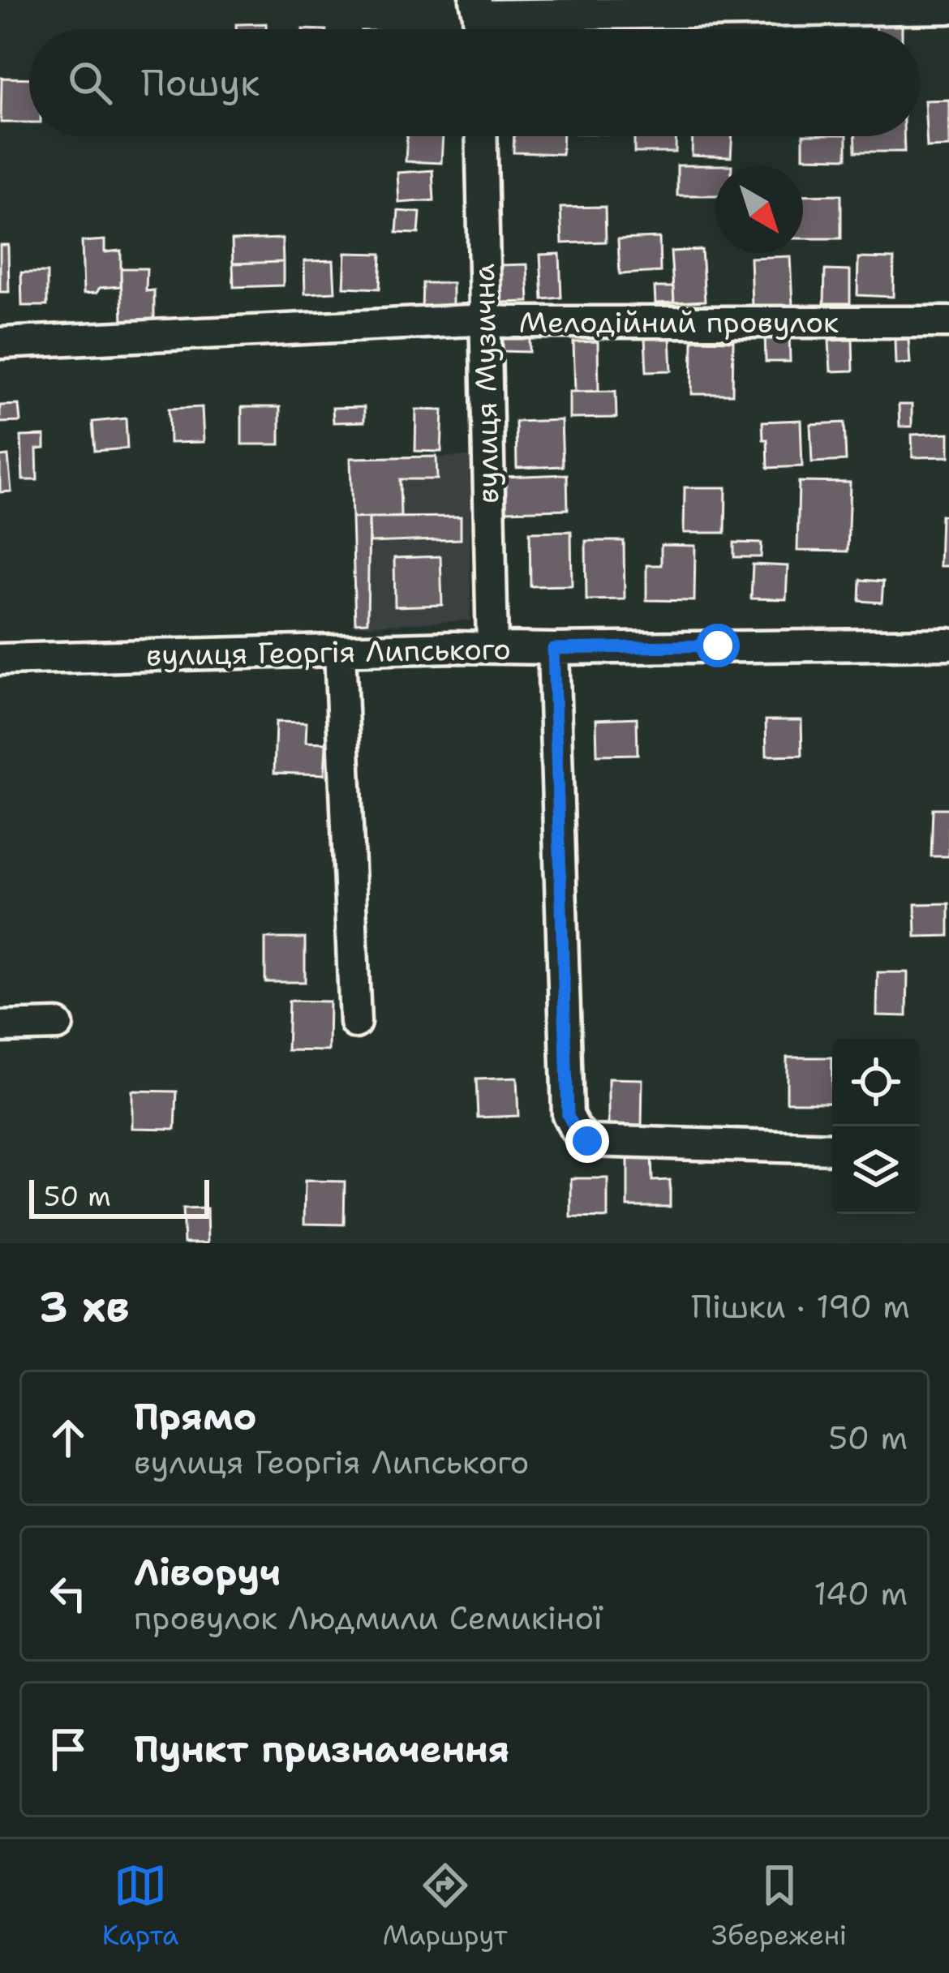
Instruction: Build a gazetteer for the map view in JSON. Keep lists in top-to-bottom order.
{
  "streets": {
    "street": ["Мелодійний провулок", "вулиця Музична", "вулиця Георгія Липського"]
  },
  "crossings": [
    ["Мелодійний провулок", "вулиця Музична"],
    ["вулиця Музична", "вулиця Георгія Липського"]
  ],
  "scale_bar": "50 m",
  "north": "bottom right",
  "page": {
    "search": "Пошук",
    "scale": "50 m",
    "heading": ["3 хв", "Пішки · 190 m"],
    "list": [
      ["Прямо", "вулиця Георгія Липського", "50 m"],
      ["Ліворуч", "провулок Людмили Семикіної", "140 m"],
      "Пункт призначення"
    ],
    "nav": ["Карта", "Маршрут", "Збережені"]
  }
}
